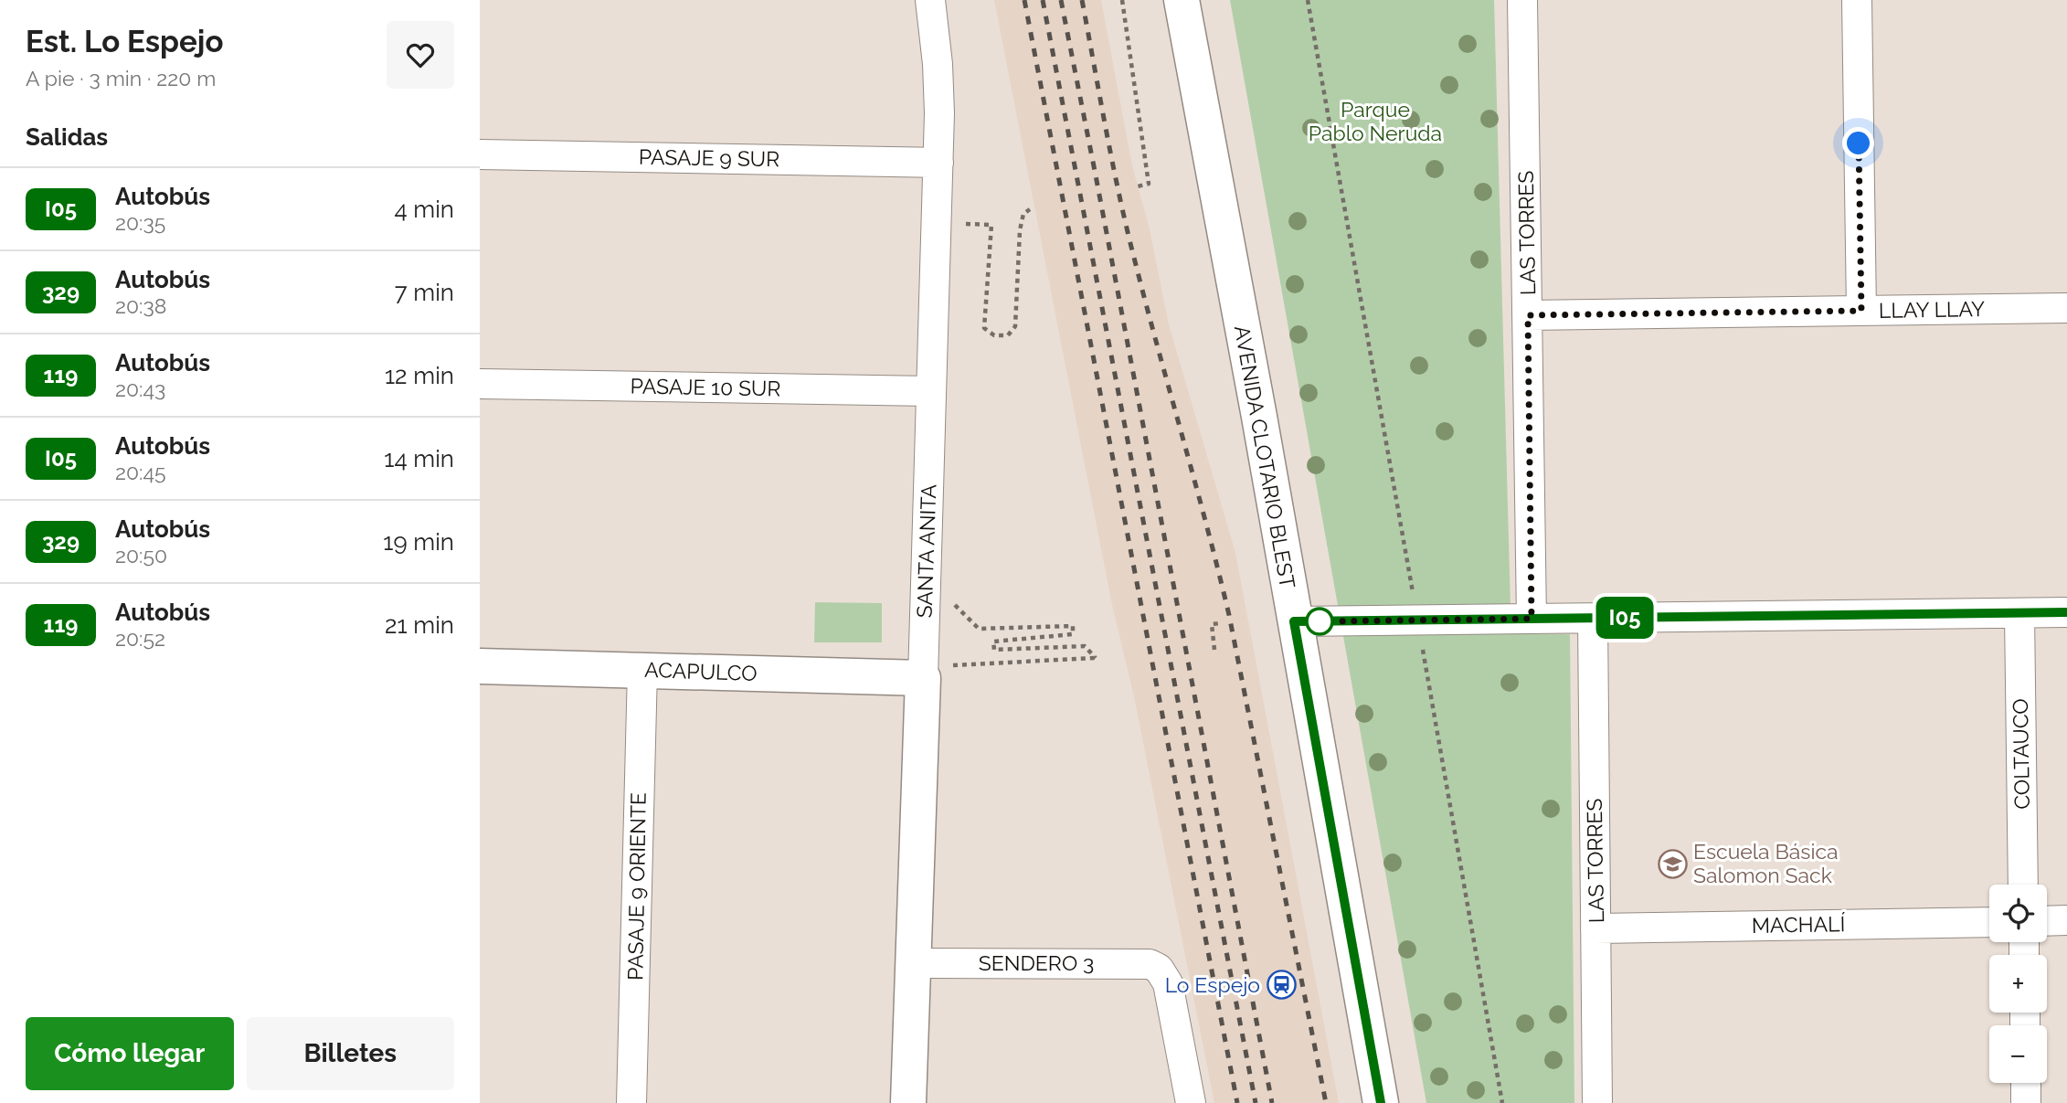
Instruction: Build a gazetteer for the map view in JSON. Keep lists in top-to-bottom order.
{
  "streets": {
    "main road": ["AVENIDA CLOTARIO BLEST", "SANTA ANITA", "ACAPULCO"],
    "street": [
      "PASAJE 9 SUR",
      "LAS TORRES",
      "LLAY LLAY",
      "PASAJE 10 SUR",
      "COLTAUCO",
      "PASAJE 9 ORIENTE",
      "MACHALÍ",
      "SENDERO 3"
    ]
  },
  "crossings": [
    ["PASAJE 9 SUR", "SANTA ANITA"],
    ["LAS TORRES", "LLAY LLAY"],
    ["LAS TORRES", "MACHALÍ"],
    ["PASAJE 10 SUR", "SANTA ANITA"],
    ["SANTA ANITA", "ACAPULCO"],
    ["SANTA ANITA", "SENDERO 3"],
    ["ACAPULCO", "PASAJE 9 ORIENTE"]
  ],
  "parks": ["Parque Pablo Neruda"],
  "places": {
    "school or university": ["Escuela Básica Salomon Sack"],
    "station": ["Lo Espejo"]
  },
  "lines": ["bus line I05"],
  "page": {
    "heading": [
      ["Est. Lo Espejo", "A pie · 3 min · 220 m"],
      "Salidas"
    ],
    "on_map": "I05",
    "list": [
      {
        "mark": "I05",
        "name": "Autobús",
        "note": "20:35",
        "value": "4 min"
      },
      {
        "mark": "329",
        "name": "Autobús",
        "note": "20:38",
        "value": "7 min"
      },
      {
        "mark": "119",
        "name": "Autobús",
        "note": "20:43",
        "value": "12 min"
      },
      {
        "mark": "I05",
        "name": "Autobús",
        "note": "20:45",
        "value": "14 min"
      },
      {
        "mark": "329",
        "name": "Autobús",
        "note": "20:50",
        "value": "19 min"
      },
      {
        "mark": "119",
        "name": "Autobús",
        "note": "20:52",
        "value": "21 min"
      }
    ],
    "map_buttons": ["+", "−"],
    "buttons": ["Cómo llegar", "Billetes"]
  }
}
